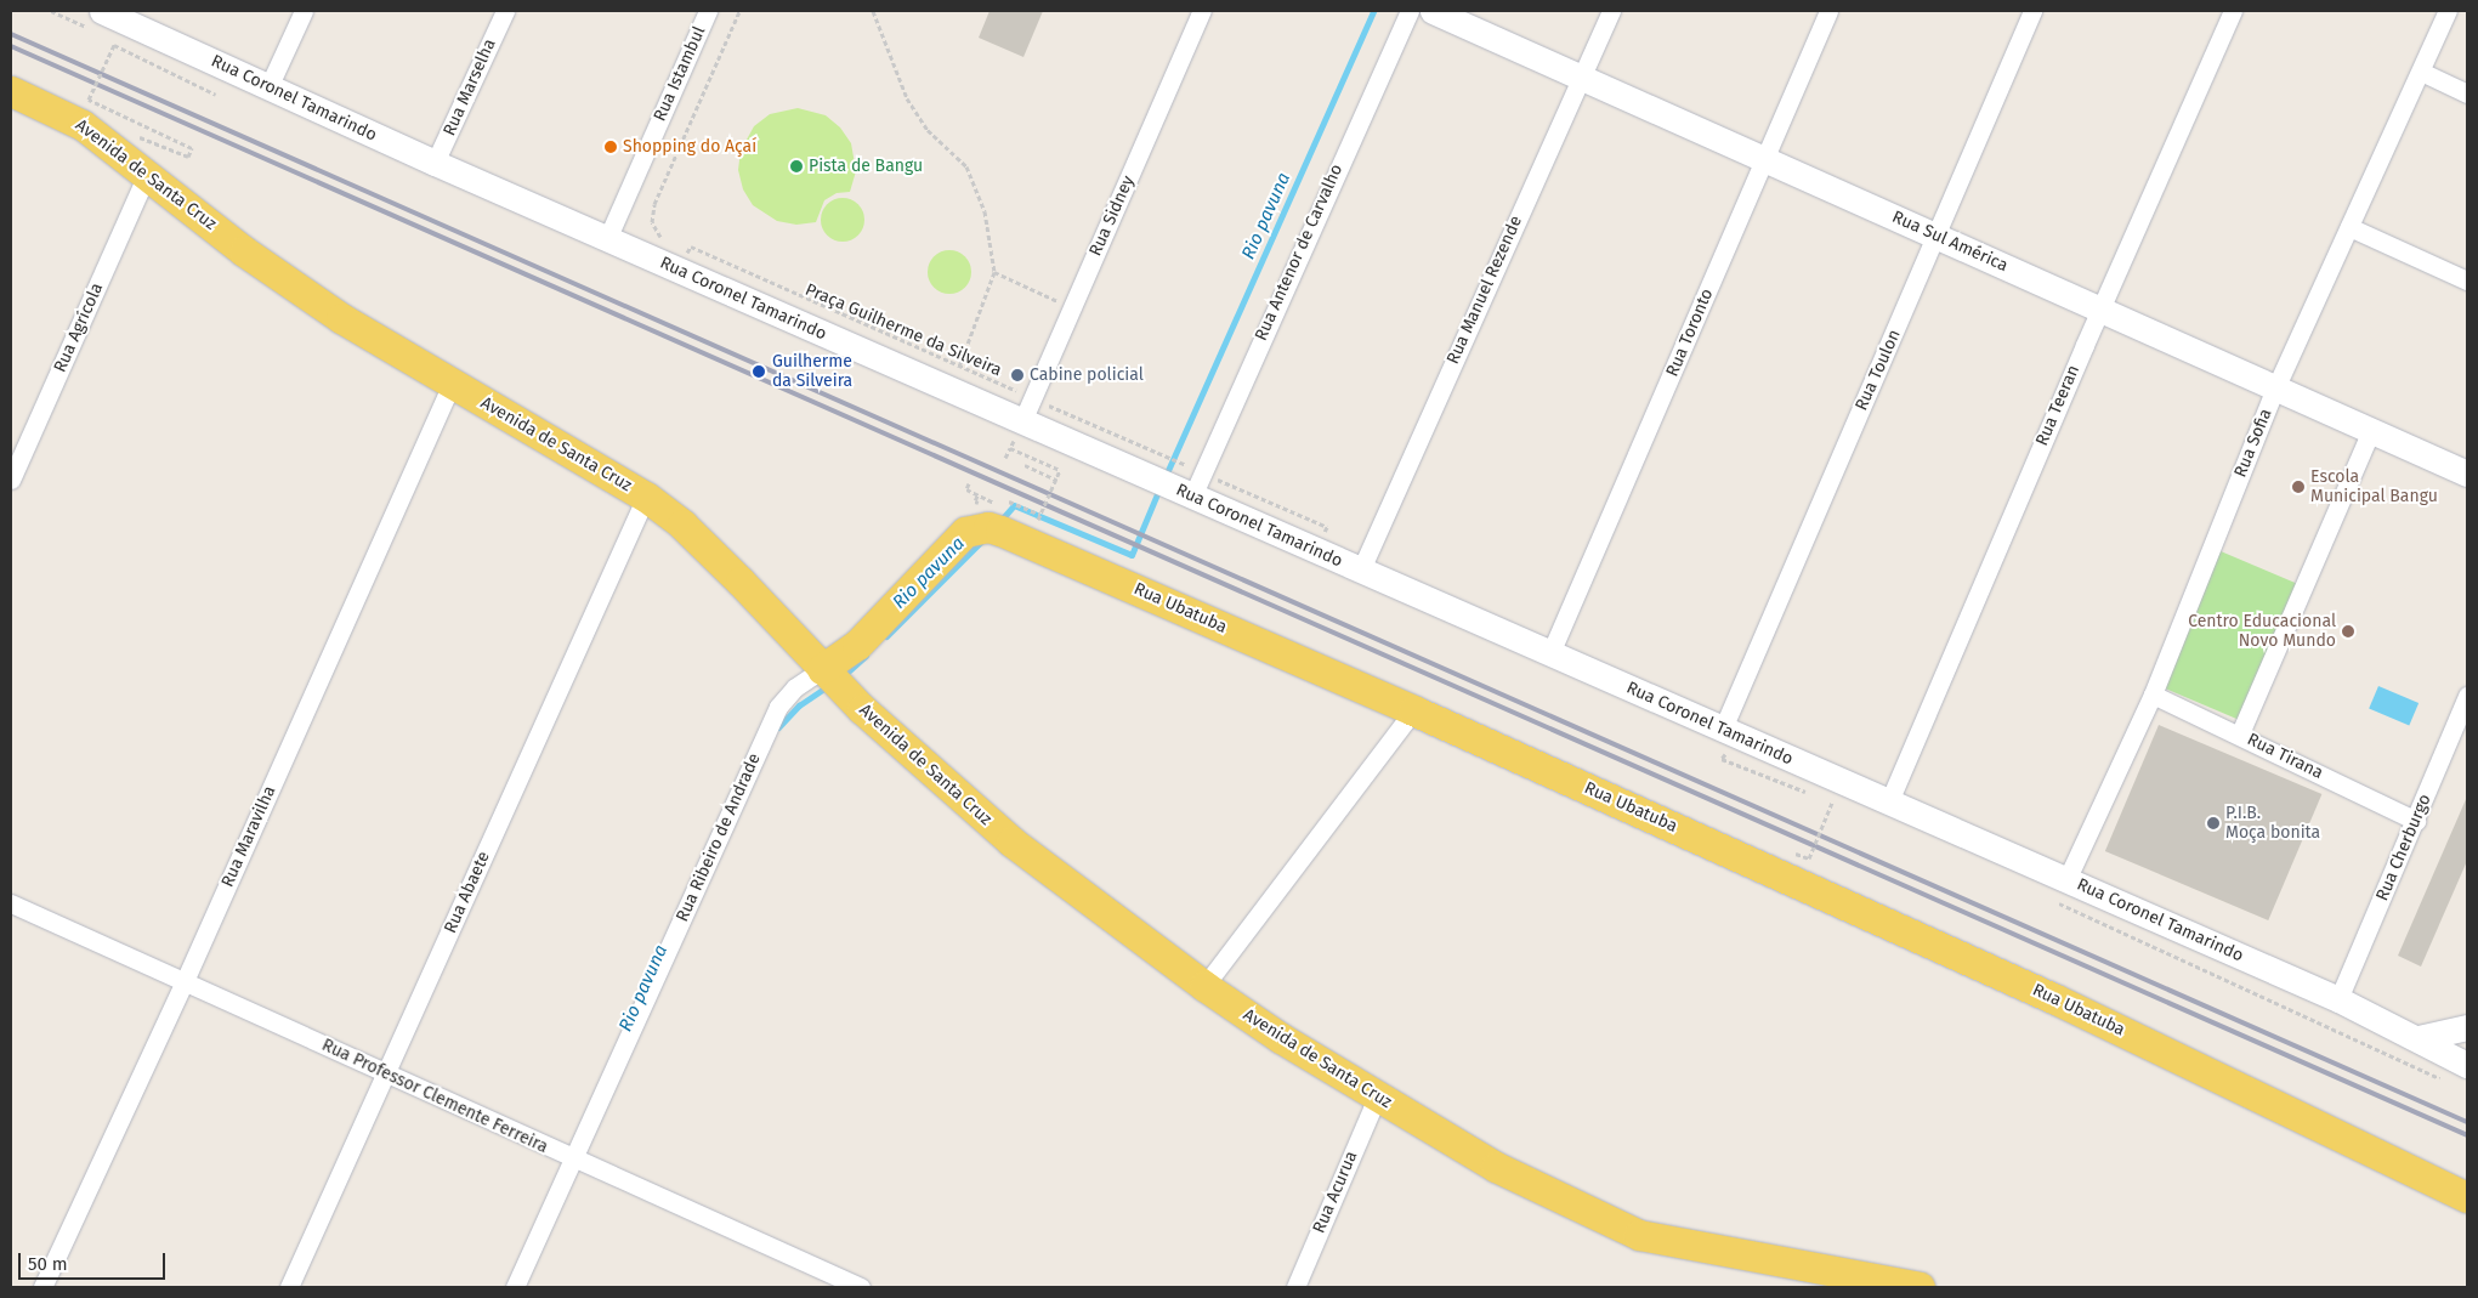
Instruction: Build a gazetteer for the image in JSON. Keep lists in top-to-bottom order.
{
  "streets": {
    "main road": [
      "Rua Coronel Tamarindo",
      "Avenida de Santa Cruz",
      "Rua Sul América",
      "Rua Ubatuba"
    ],
    "street": [
      "Rua Istambul",
      "Rua Marselha",
      "Rua Sidney",
      "Rua Antenor de Carvalho",
      "Rua Manuel Rezende",
      "Rua Agrícola",
      "Rua Toronto",
      "Rua Toulon",
      "Rua Teeran",
      "Rua Sofia",
      "Rua Tirana",
      "Rua Maravilha",
      "Rua Ribeiro de Andrade",
      "Rua Cherburgo",
      "Rua Abaete",
      "Rua Professor Clemente Ferreira",
      "Rua Acurua"
    ],
    "path": ["Praça Guilherme da Silveira"]
  },
  "crossings": [
    ["Rua Istambul", "Rua Coronel Tamarindo"],
    ["Rua Marselha", "Rua Coronel Tamarindo"],
    ["Rua Coronel Tamarindo", "Rua Sidney"],
    ["Rua Coronel Tamarindo", "Rua Antenor de Carvalho"],
    ["Rua Coronel Tamarindo", "Rua Manuel Rezende"],
    ["Rua Coronel Tamarindo", "Rua Toronto"],
    ["Rua Coronel Tamarindo", "Rua Toulon"],
    ["Rua Coronel Tamarindo", "Rua Teeran"],
    ["Rua Coronel Tamarindo", "Rua Sofia"],
    ["Rua Coronel Tamarindo", "Rua Cherburgo"],
    ["Avenida de Santa Cruz", "Rua Agrícola"],
    ["Avenida de Santa Cruz", "Rua Ubatuba"],
    ["Avenida de Santa Cruz", "Rua Maravilha"],
    ["Avenida de Santa Cruz", "Rua Ribeiro de Andrade"],
    ["Avenida de Santa Cruz", "Rua Abaete"],
    ["Avenida de Santa Cruz", "Rua Acurua"],
    ["Rua Sul América", "Rua Manuel Rezende"],
    ["Rua Sul América", "Rua Toronto"],
    ["Rua Sul América", "Rua Toulon"],
    ["Rua Sul América", "Rua Teeran"],
    ["Rua Sul América", "Rua Sofia"],
    ["Rua Sofia", "Rua Tirana"],
    ["Rua Ubatuba", "Rua Ribeiro de Andrade"],
    ["Rua Tirana", "Rua Cherburgo"],
    ["Rua Maravilha", "Rua Professor Clemente Ferreira"],
    ["Rua Ribeiro de Andrade", "Rua Professor Clemente Ferreira"],
    ["Rua Abaete", "Rua Professor Clemente Ferreira"]
  ],
  "water": ["Rio pavuna"],
  "places": [
    "Shopping do Açaí",
    "Pista de Bangu",
    "Guilherme da Silveira",
    "Cabine policial",
    "Escola Municipal Bangu",
    "Centro Educacional Novo Mundo",
    "P.I.B. Moça bonita"
  ],
  "scale_bar": "50 m"
}
